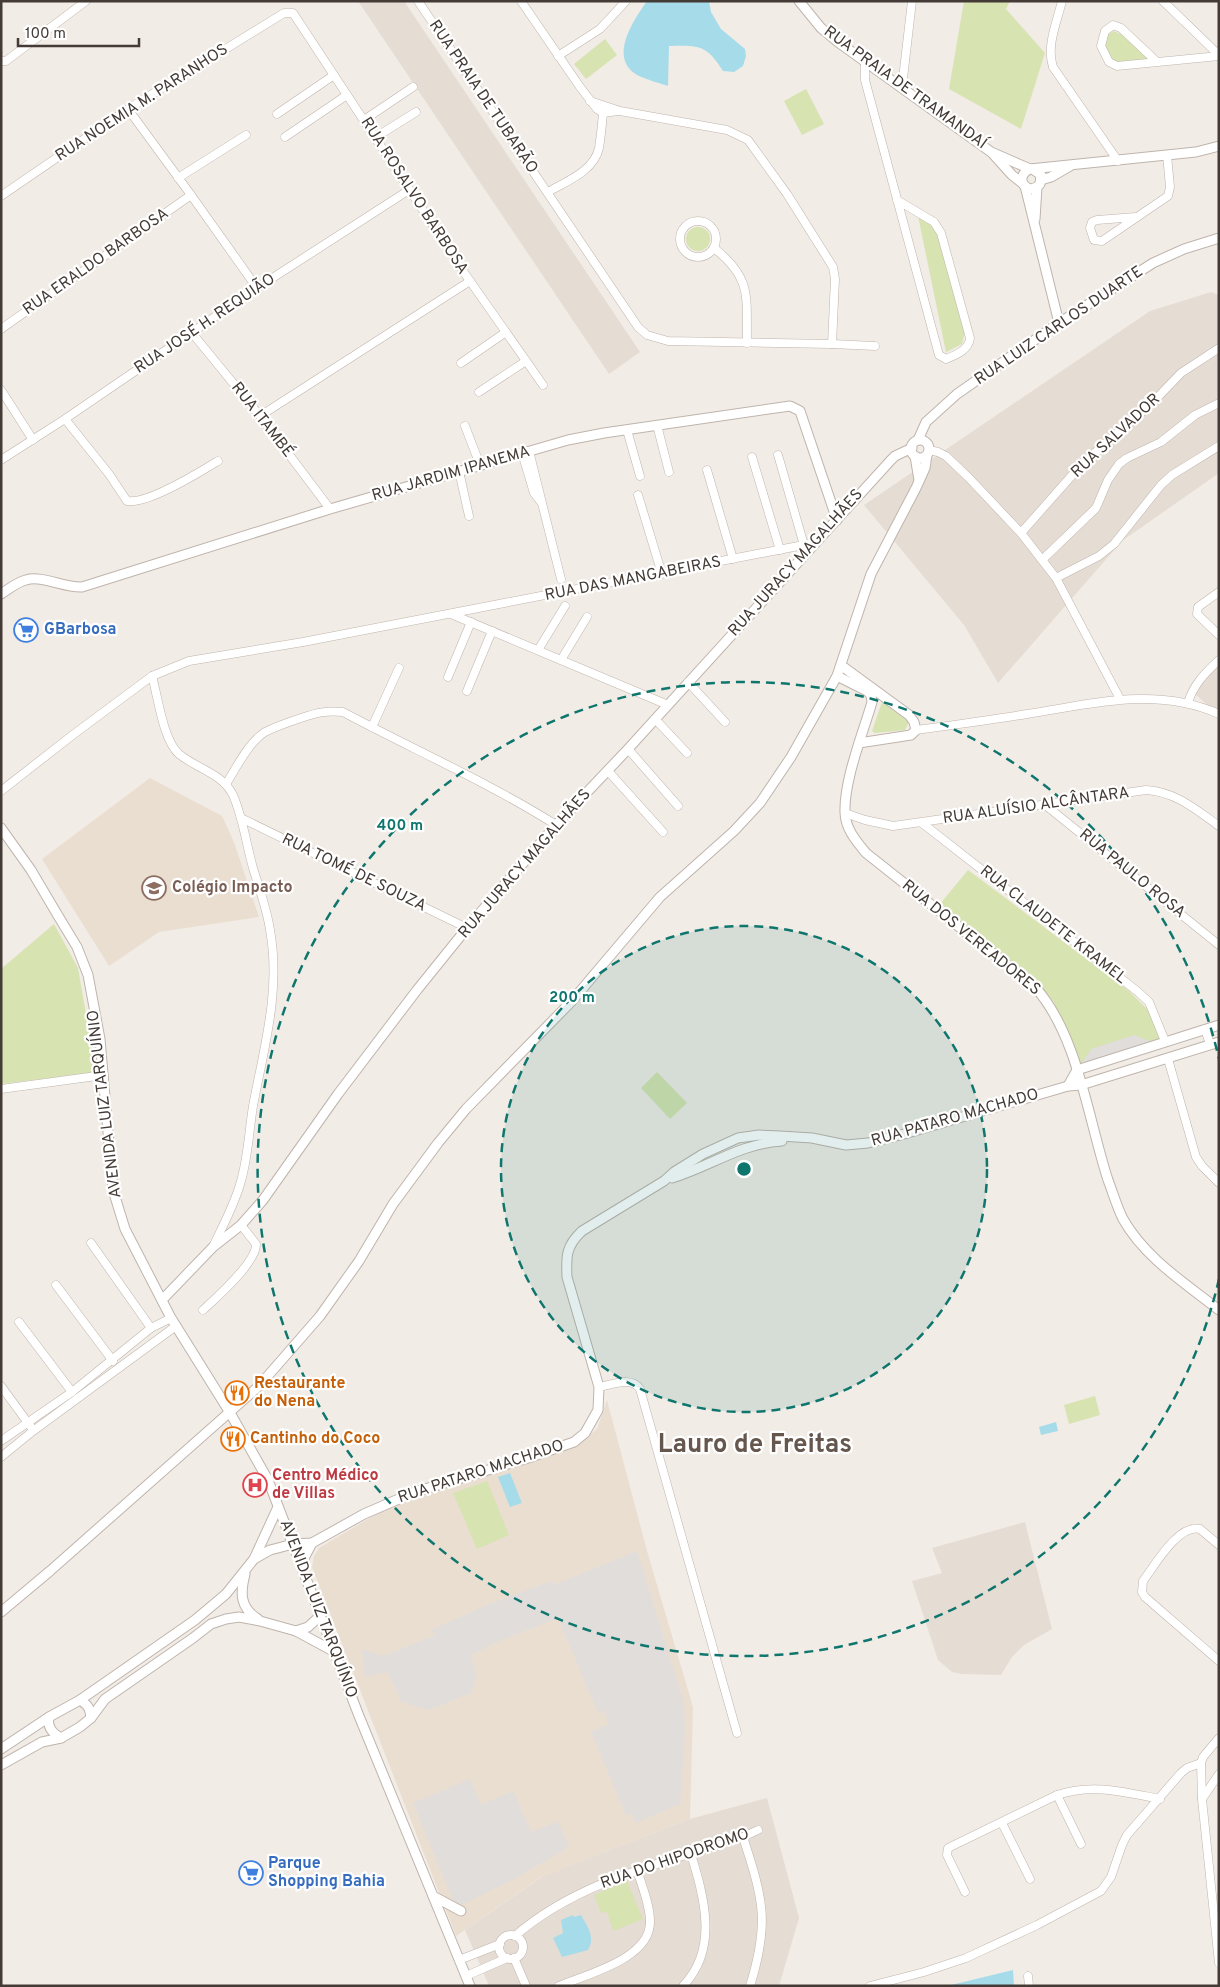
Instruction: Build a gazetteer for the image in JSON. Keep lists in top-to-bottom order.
{
  "streets": {
    "street": [
      "RUA PRAIA DE TRAMANDAÍ",
      "RUA PRAIA DE TUBARÃO",
      "RUA NOEMIA M. PARANHOS",
      "RUA ROSALVO BARBOSA",
      "RUA ERALDO BARBOSA",
      "RUA JOSÉ H. REQUIÃO",
      "RUA LUIZ CARLOS DUARTE",
      "RUA ITAMBÉ",
      "RUA SALVADOR",
      "RUA JARDIM IPANEMA",
      "RUA JURACY MAGALHÃES",
      "RUA DAS MANGABEIRAS",
      "RUA ALUÍSIO ALCÂNTARA",
      "RUA TOMÉ DE SOUZA",
      "RUA PAULO ROSA",
      "RUA CLAUDETE KRAMEL",
      "RUA DOS VEREADORES",
      "AVENIDA LUIZ TARQUÍNIO",
      "RUA PATARO MACHADO",
      "RUA DO HIPODROMO"
    ]
  },
  "crossings": [
    ["RUA NOEMIA M. PARANHOS", "RUA ROSALVO BARBOSA"],
    ["RUA ROSALVO BARBOSA", "RUA JOSÉ H. REQUIÃO"],
    ["RUA JOSÉ H. REQUIÃO", "RUA ITAMBÉ"],
    ["RUA LUIZ CARLOS DUARTE", "RUA JURACY MAGALHÃES"],
    ["RUA ITAMBÉ", "RUA JARDIM IPANEMA"],
    ["RUA JARDIM IPANEMA", "RUA JURACY MAGALHÃES"],
    ["RUA JURACY MAGALHÃES", "RUA DAS MANGABEIRAS"],
    ["RUA JURACY MAGALHÃES", "RUA TOMÉ DE SOUZA"],
    ["RUA JURACY MAGALHÃES", "AVENIDA LUIZ TARQUÍNIO"],
    ["RUA ALUÍSIO ALCÂNTARA", "RUA PAULO ROSA"],
    ["RUA ALUÍSIO ALCÂNTARA", "RUA CLAUDETE KRAMEL"],
    ["RUA ALUÍSIO ALCÂNTARA", "RUA DOS VEREADORES"],
    ["RUA DOS VEREADORES", "RUA PATARO MACHADO"],
    ["AVENIDA LUIZ TARQUÍNIO", "RUA PATARO MACHADO"]
  ],
  "districts": ["Lauro de Freitas"],
  "places": {
    "supermarket": ["GBarbosa", "Parque Shopping Bahia"],
    "school or university": ["Colégio Impacto"],
    "restaurant": ["Restaurante do Nena", "Cantinho do Coco"],
    "hospital": ["Centro Médico de Villas"]
  },
  "scale_bar": "100 m",
  "rings": ["400 m", "200 m"]
}
